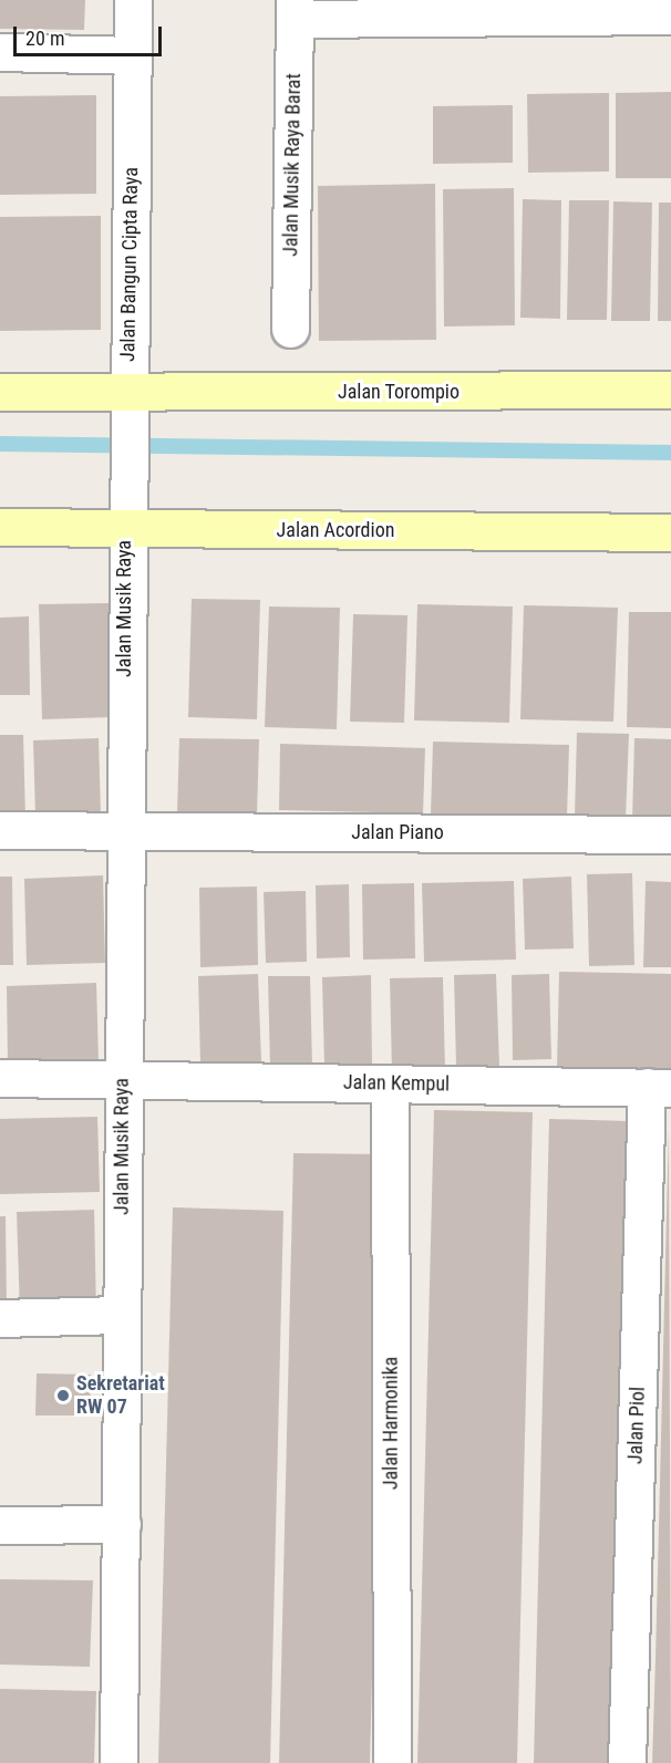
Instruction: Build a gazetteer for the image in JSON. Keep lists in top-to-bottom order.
{
  "streets": {
    "street": [
      "Jalan Musik Raya Barat",
      "Jalan Bangun Cipta Raya",
      "Jalan Torompio",
      "Jalan Acordion",
      "Jalan Musik Raya",
      "Jalan Piano",
      "Jalan Kempul",
      "Jalan Harmonika",
      "Jalan Piol"
    ]
  },
  "crossings": [
    ["Jalan Bangun Cipta Raya", "Jalan Torompio"],
    ["Jalan Bangun Cipta Raya", "Jalan Acordion"],
    ["Jalan Bangun Cipta Raya", "Jalan Musik Raya"],
    ["Jalan Acordion", "Jalan Musik Raya"],
    ["Jalan Musik Raya", "Jalan Piano"],
    ["Jalan Musik Raya", "Jalan Kempul"],
    ["Jalan Kempul", "Jalan Harmonika"],
    ["Jalan Kempul", "Jalan Piol"]
  ],
  "places": ["Sekretariat RW 07"],
  "scale_bar": "20 m"
}
